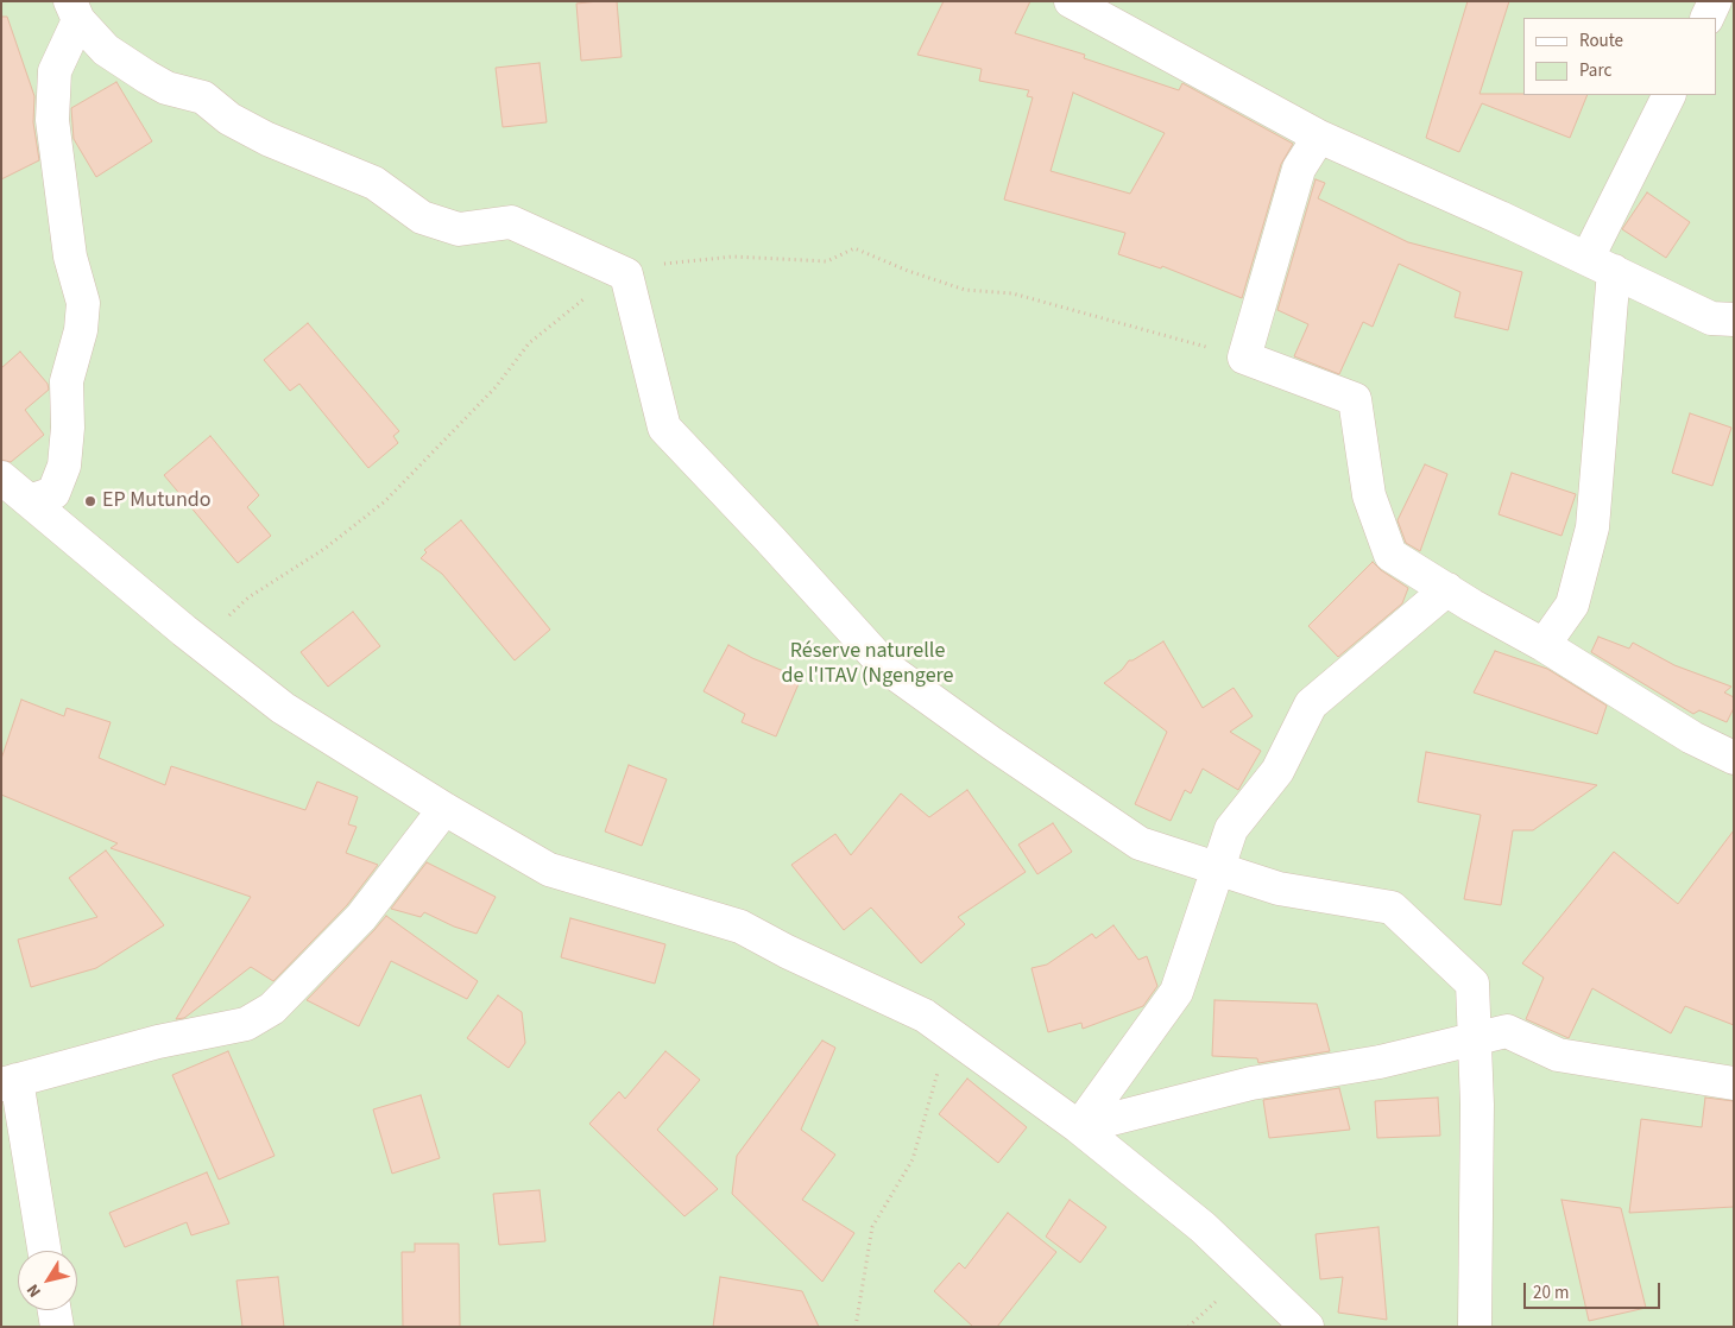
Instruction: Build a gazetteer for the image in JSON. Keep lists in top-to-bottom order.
{
  "parks": ["Réserve naturelle de l'ITAV (Ngengere"],
  "places": ["EP Mutundo"],
  "legend": ["Route", "Parc"],
  "scale_bar": "20 m",
  "north": "bottom left"
}
